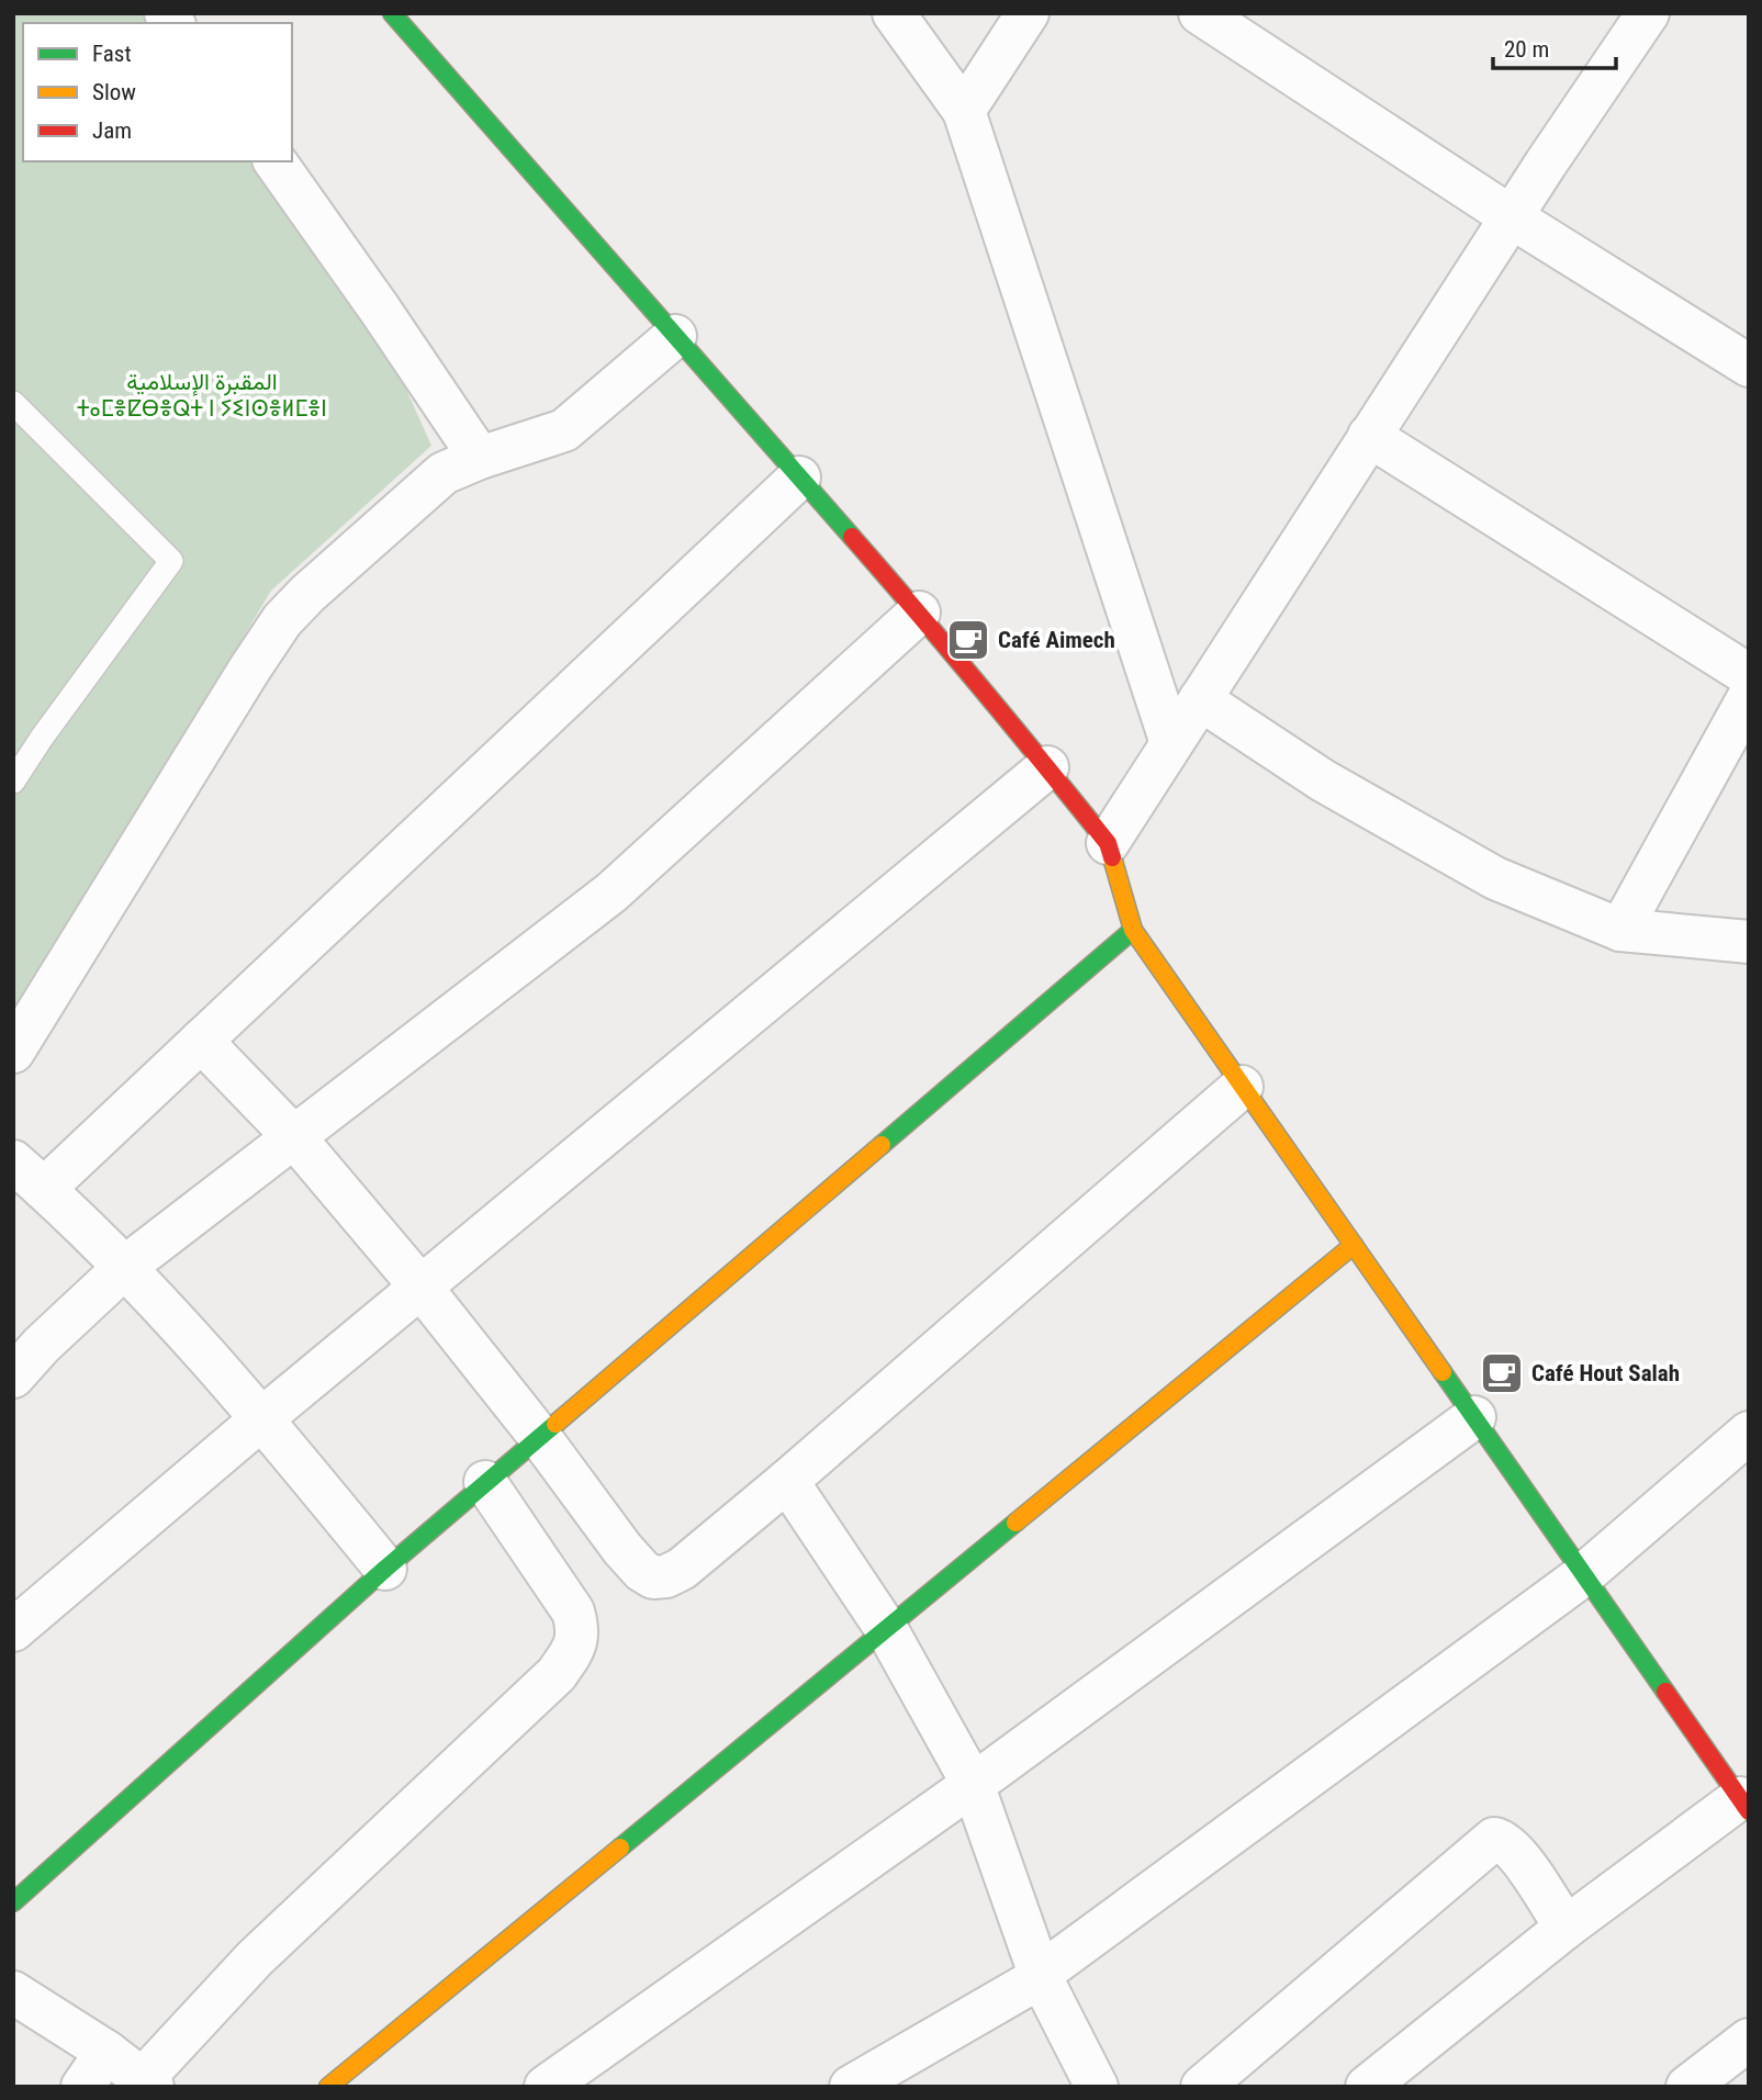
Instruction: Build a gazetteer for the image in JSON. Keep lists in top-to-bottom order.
{
  "parks": ["المقبرة الإسلامية ⵜⴰⵎⴻⵇⴱⴻⵕⵜ ⵏ ⵢⵉⵏⵙⴻⵍⵎⴻⵏ"],
  "places": {
    "cafe": ["Café Aimech", "Café Hout Salah"]
  },
  "legend": ["Fast", "Slow", "Jam"],
  "scale_bar": "20 m"
}
